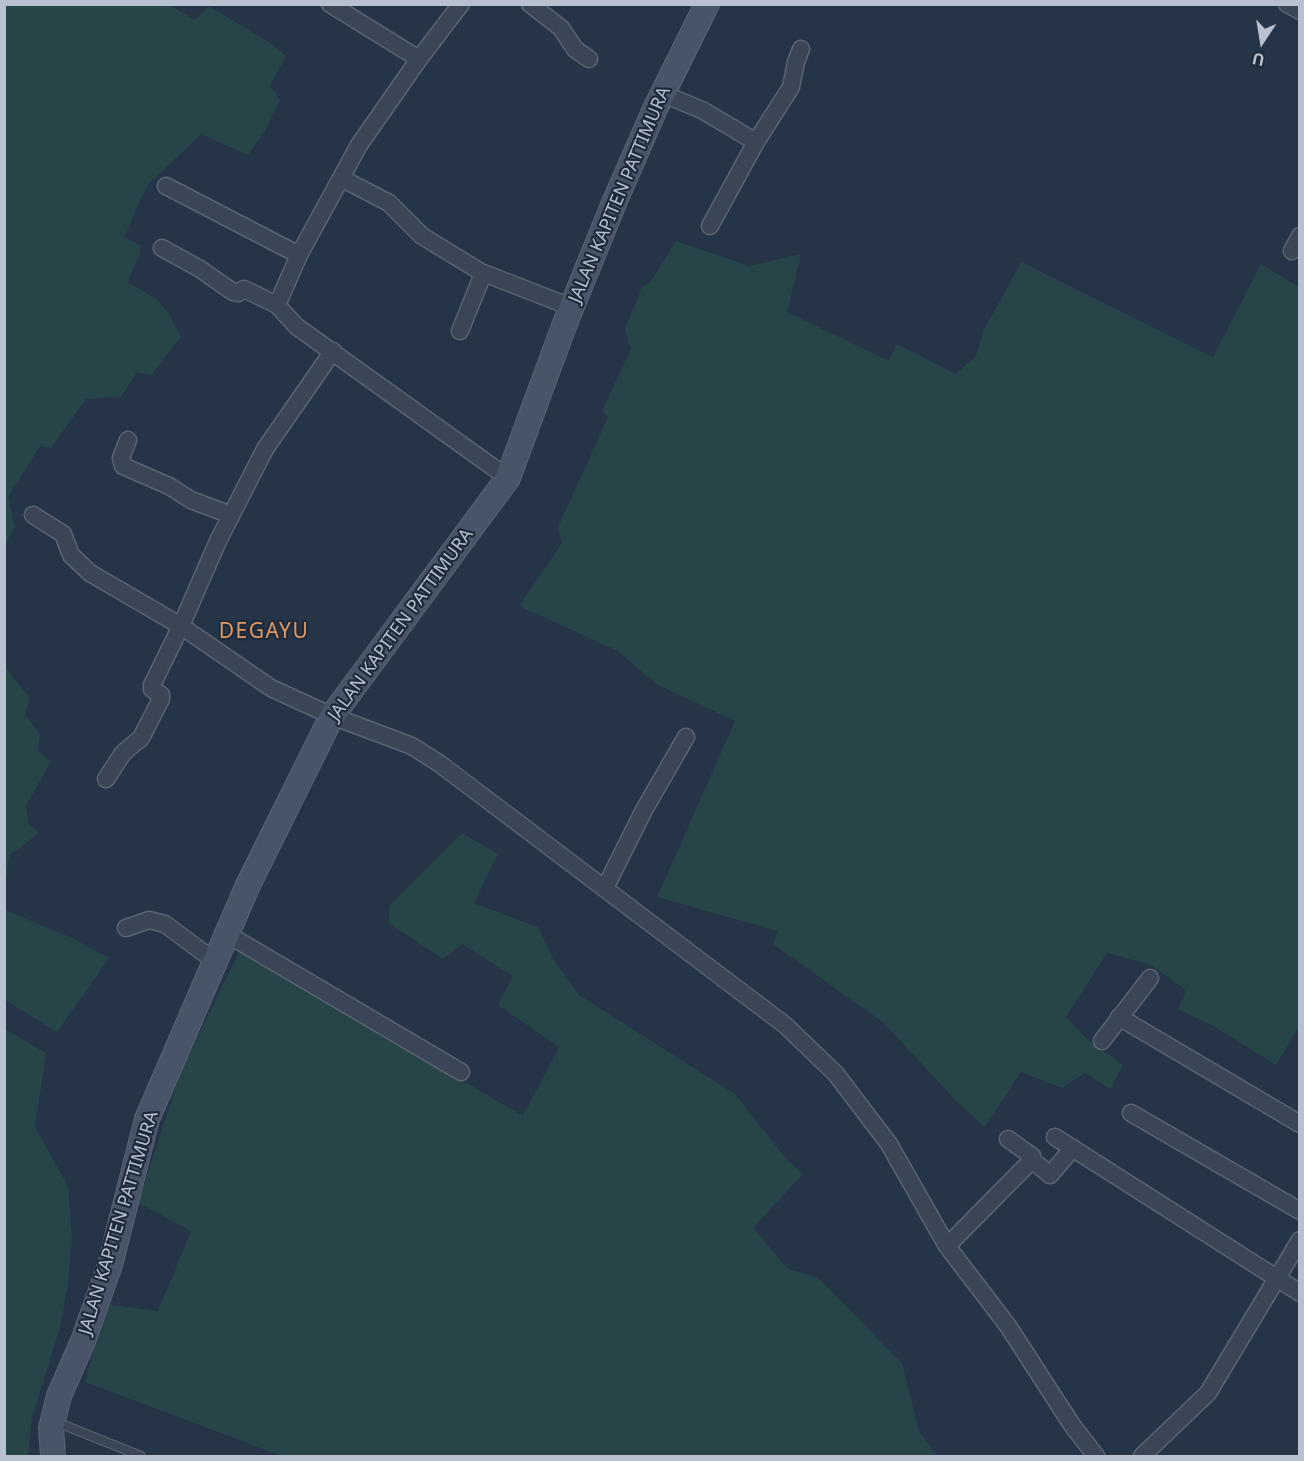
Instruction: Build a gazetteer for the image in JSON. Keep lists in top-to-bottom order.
{
  "streets": {
    "street": ["JALAN KAPITEN PATTIMURA"]
  },
  "districts": ["DEGAYU"],
  "north": "bottom"
}
